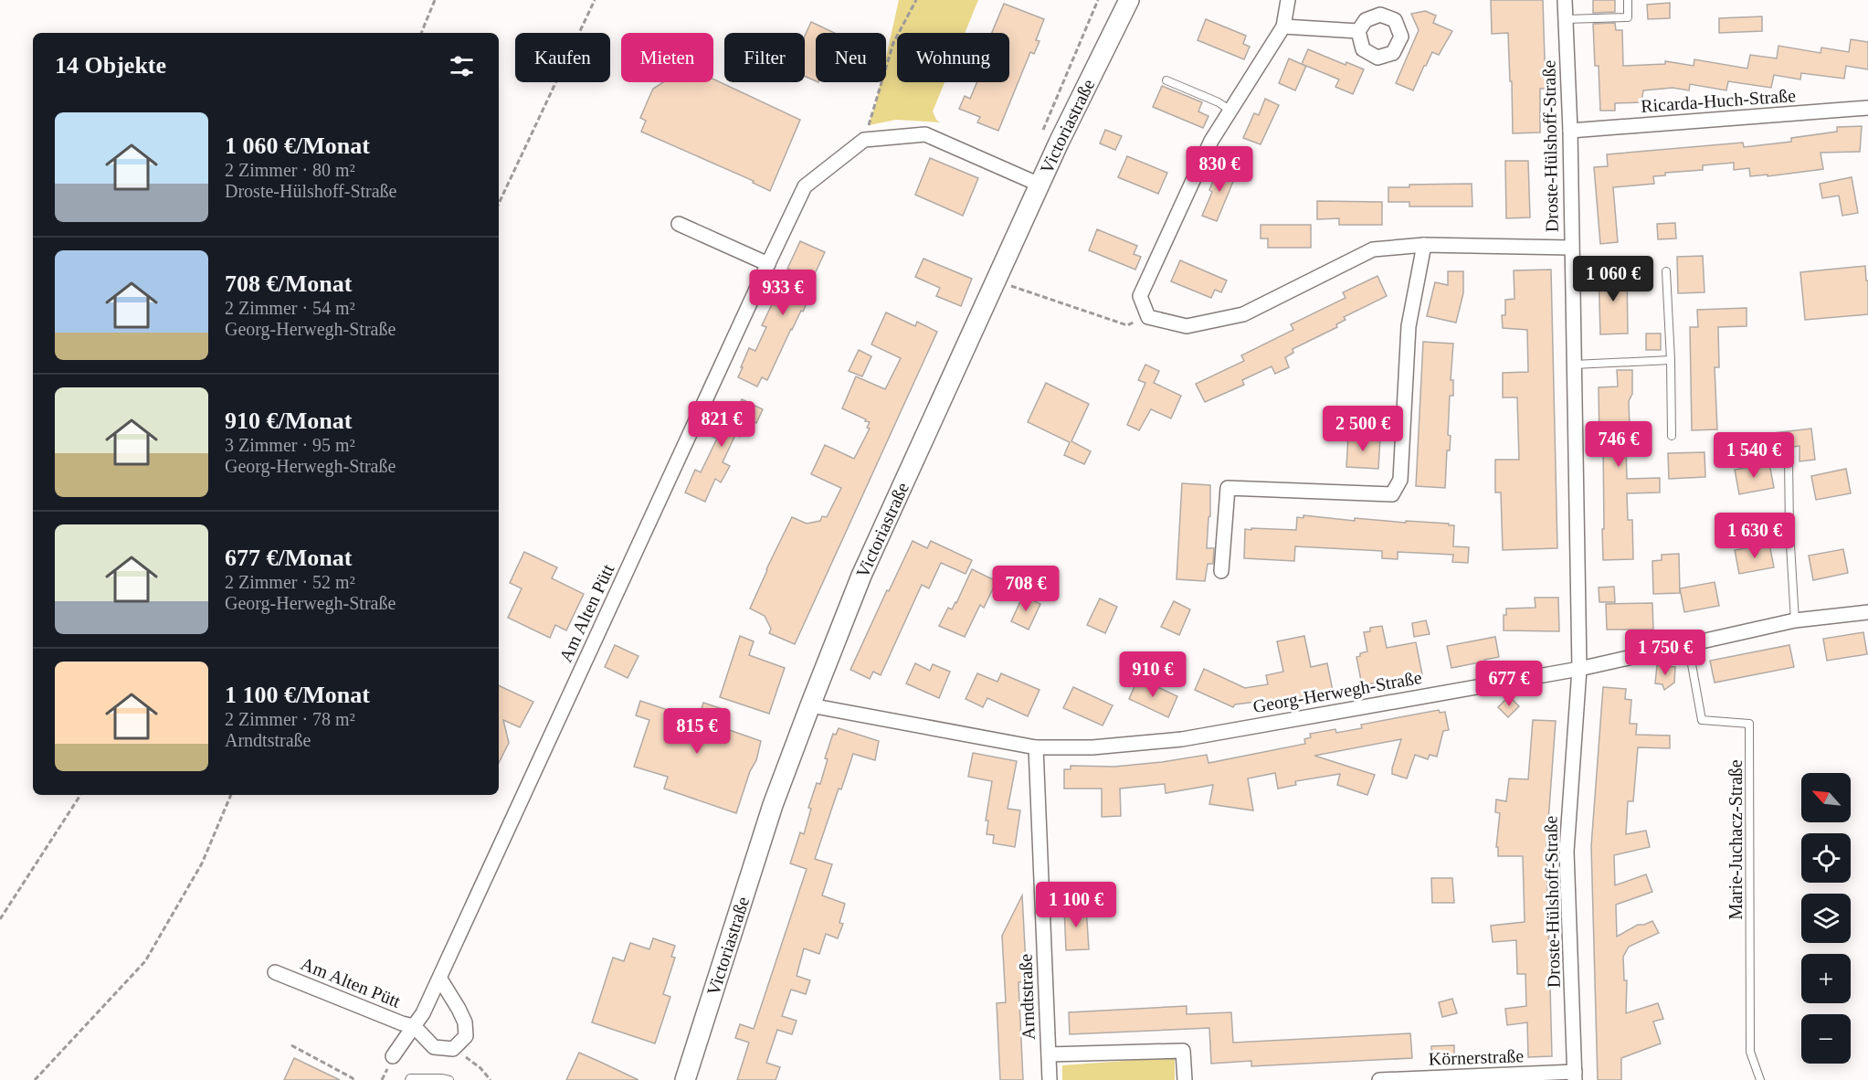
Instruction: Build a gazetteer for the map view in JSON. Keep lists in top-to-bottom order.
{
  "streets": {
    "main road": ["Victoriastraße"],
    "street": [
      "Ricarda-Huch-Straße",
      "Droste-Hülshoff-Straße",
      "Am Alten Pütt",
      "Georg-Herwegh-Straße",
      "Arndtstraße",
      "Körnerstraße"
    ],
    "lane": ["Marie-Juchacz-Straße"]
  },
  "crossings": [
    ["Ricarda-Huch-Straße", "Droste-Hülshoff-Straße"],
    ["Victoriastraße", "Georg-Herwegh-Straße"],
    ["Droste-Hülshoff-Straße", "Georg-Herwegh-Straße"],
    ["Droste-Hülshoff-Straße", "Körnerstraße"],
    ["Georg-Herwegh-Straße", "Marie-Juchacz-Straße"],
    ["Georg-Herwegh-Straße", "Arndtstraße"]
  ],
  "north": "top left",
  "page": {
    "chip": [
      "Kaufen",
      "Mieten",
      "Filter",
      "Neu",
      "Wohnung"
    ],
    "heading": "14 Objekte",
    "list": [
      {
        "name": "1 060 €/Monat",
        "note": "2 Zimmer · 80 m² · Droste-Hülshoff-Straße"
      },
      {
        "name": "708 €/Monat",
        "note": "2 Zimmer · 54 m² · Georg-Herwegh-Straße"
      },
      {
        "name": "910 €/Monat",
        "note": "3 Zimmer · 95 m² · Georg-Herwegh-Straße"
      },
      {
        "name": "677 €/Monat",
        "note": "2 Zimmer · 52 m² · Georg-Herwegh-Straße"
      },
      {
        "name": "1 100 €/Monat",
        "note": "2 Zimmer · 78 m² · Arndtstraße"
      }
    ],
    "price": [
      "830 €",
      "1 060 €",
      "933 €",
      "821 €",
      "2 500 €",
      "746 €",
      "1 540 €",
      "1 630 €",
      "708 €",
      "1 750 €",
      "910 €",
      "677 €",
      "815 €",
      "1 100 €"
    ],
    "map_buttons": ["+", "−"]
  }
}
